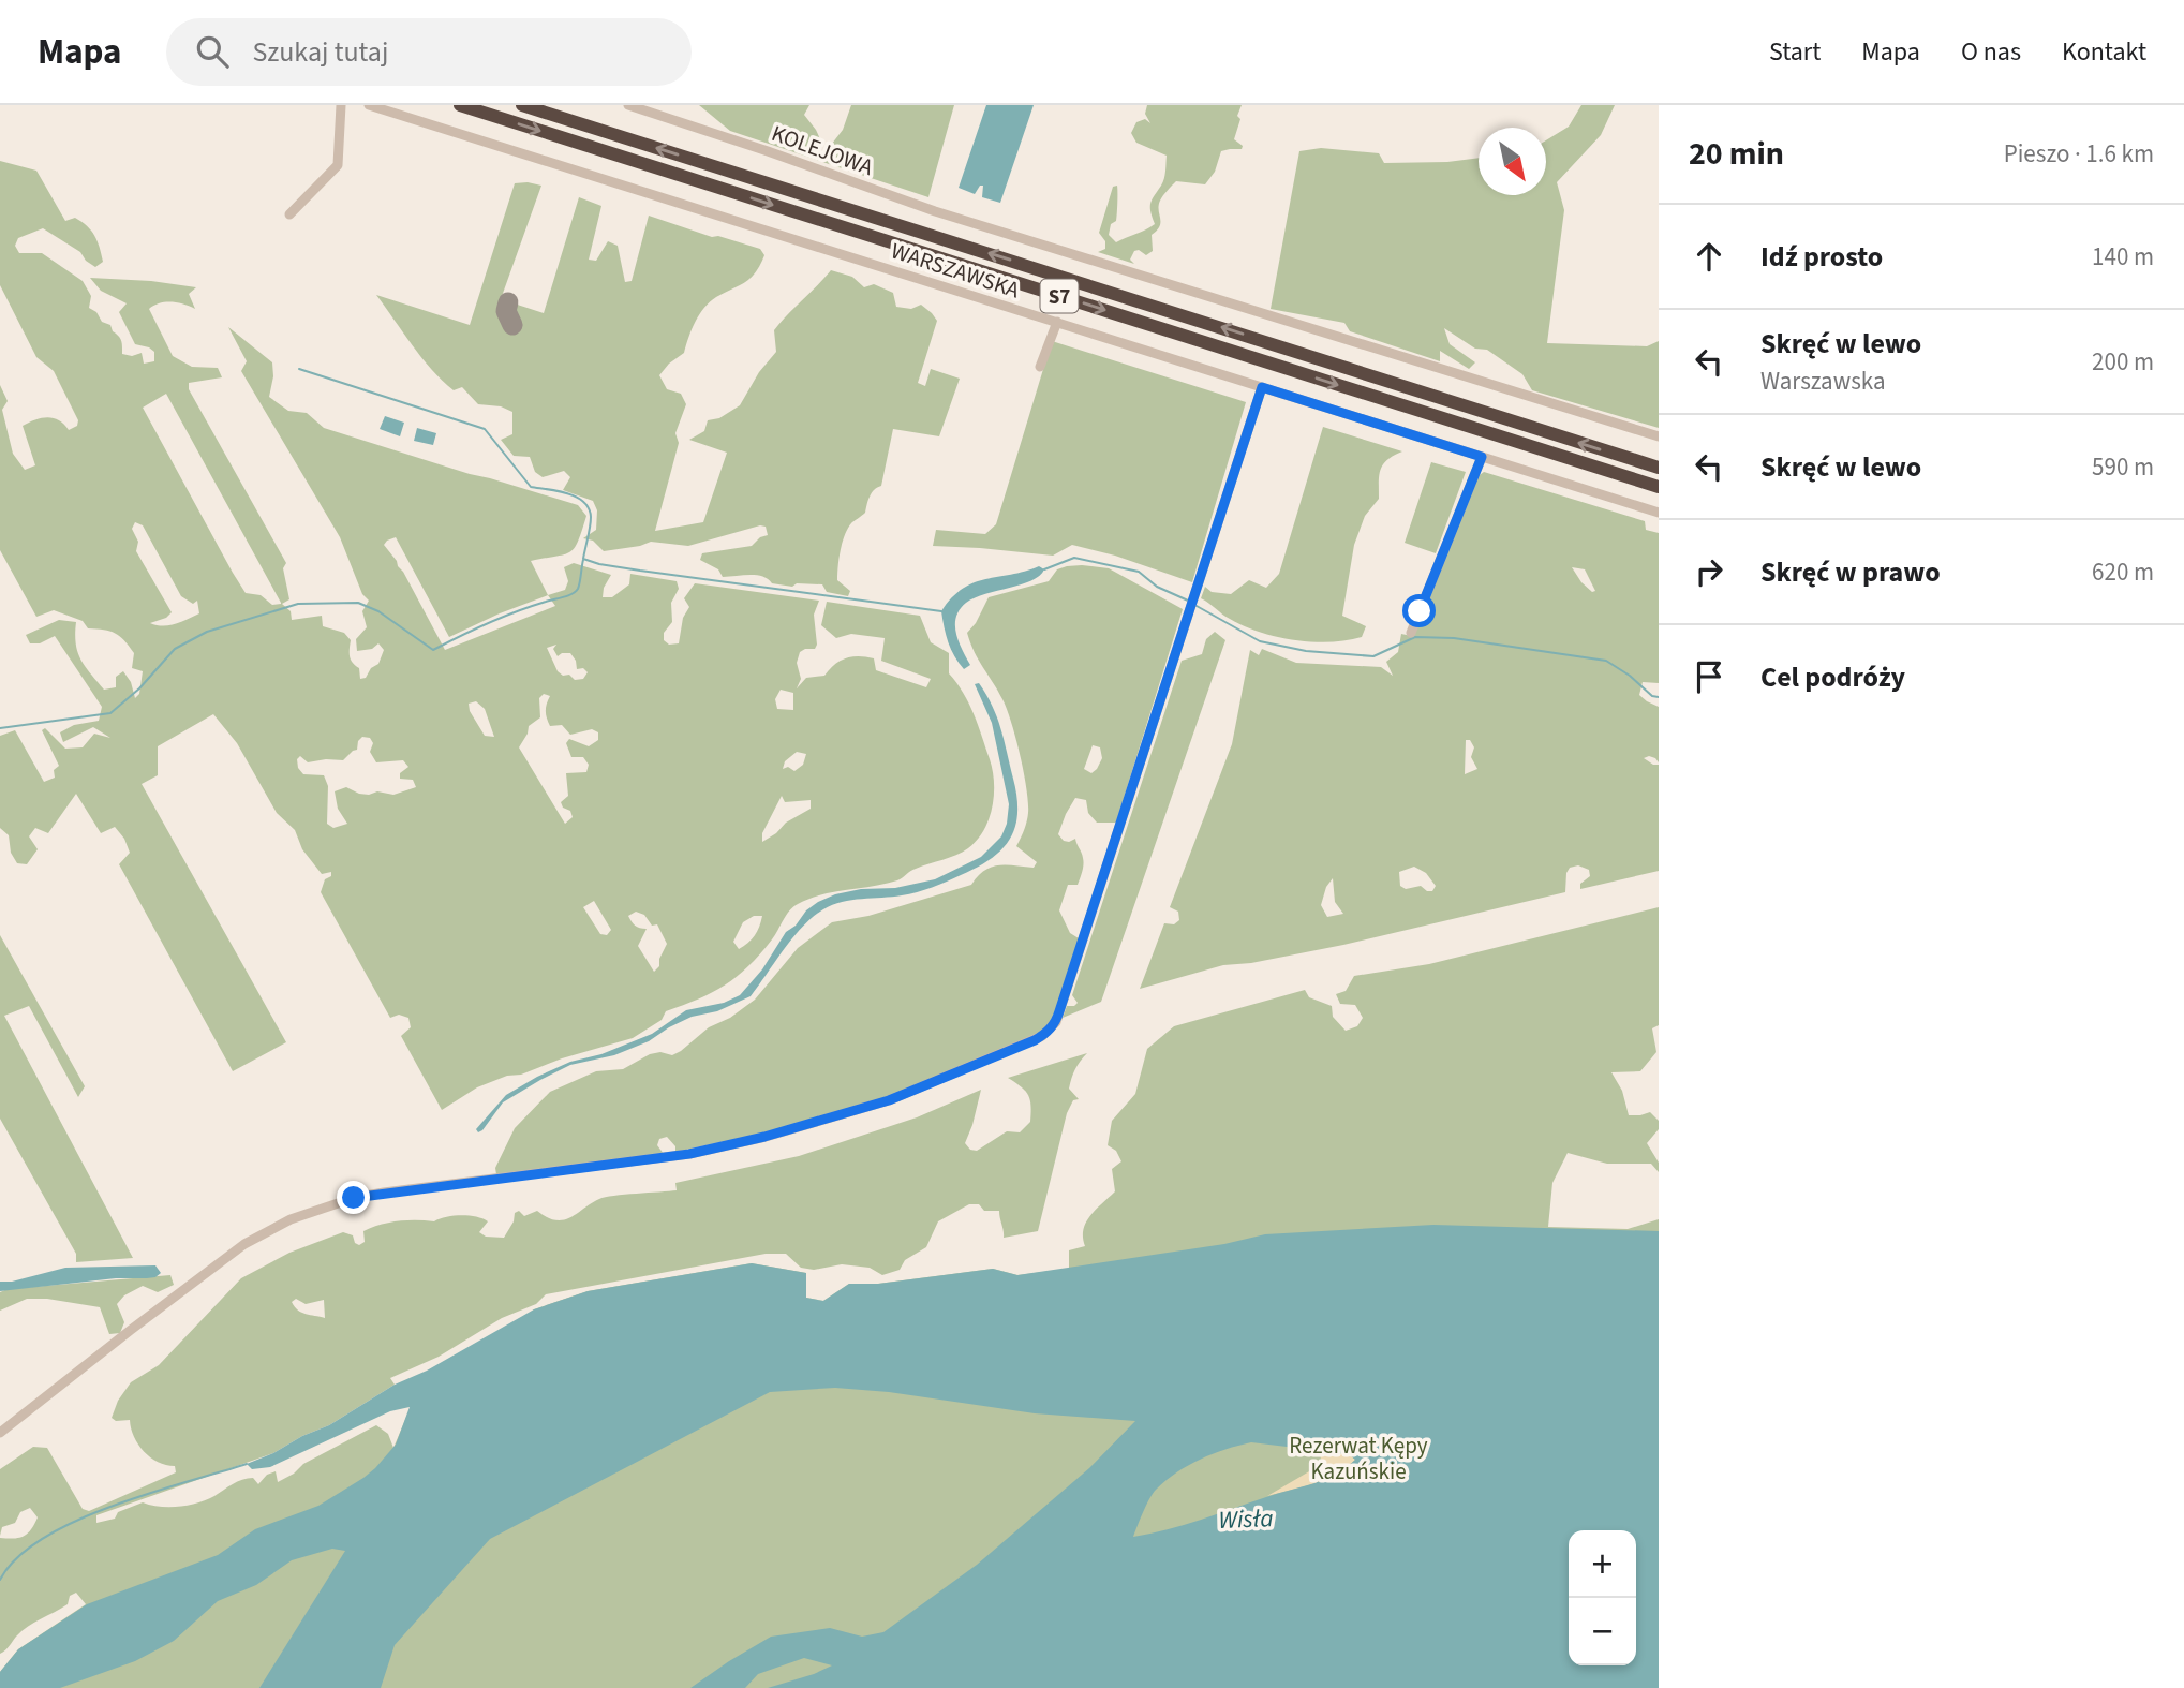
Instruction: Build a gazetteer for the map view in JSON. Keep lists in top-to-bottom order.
{
  "streets": {
    "highway": ["S7"],
    "street": ["KOLEJOWA", "WARSZAWSKA"]
  },
  "water": ["Wisła"],
  "parks": ["Rezerwat Kępy Kazuńskie"],
  "north": "bottom right",
  "page": {
    "header": "Mapa",
    "search": "Szukaj tutaj",
    "nav": [
      "Start",
      "Mapa",
      "O nas",
      "Kontakt"
    ],
    "heading": ["20 min", "Pieszo · 1.6 km"],
    "list": [
      ["Idź prosto", "140 m"],
      ["Skręć w lewo", "Warszawska", "200 m"],
      ["Skręć w lewo", "590 m"],
      ["Skręć w prawo", "620 m"],
      "Cel podróży"
    ],
    "map_buttons": ["+", "−"]
  }
}
